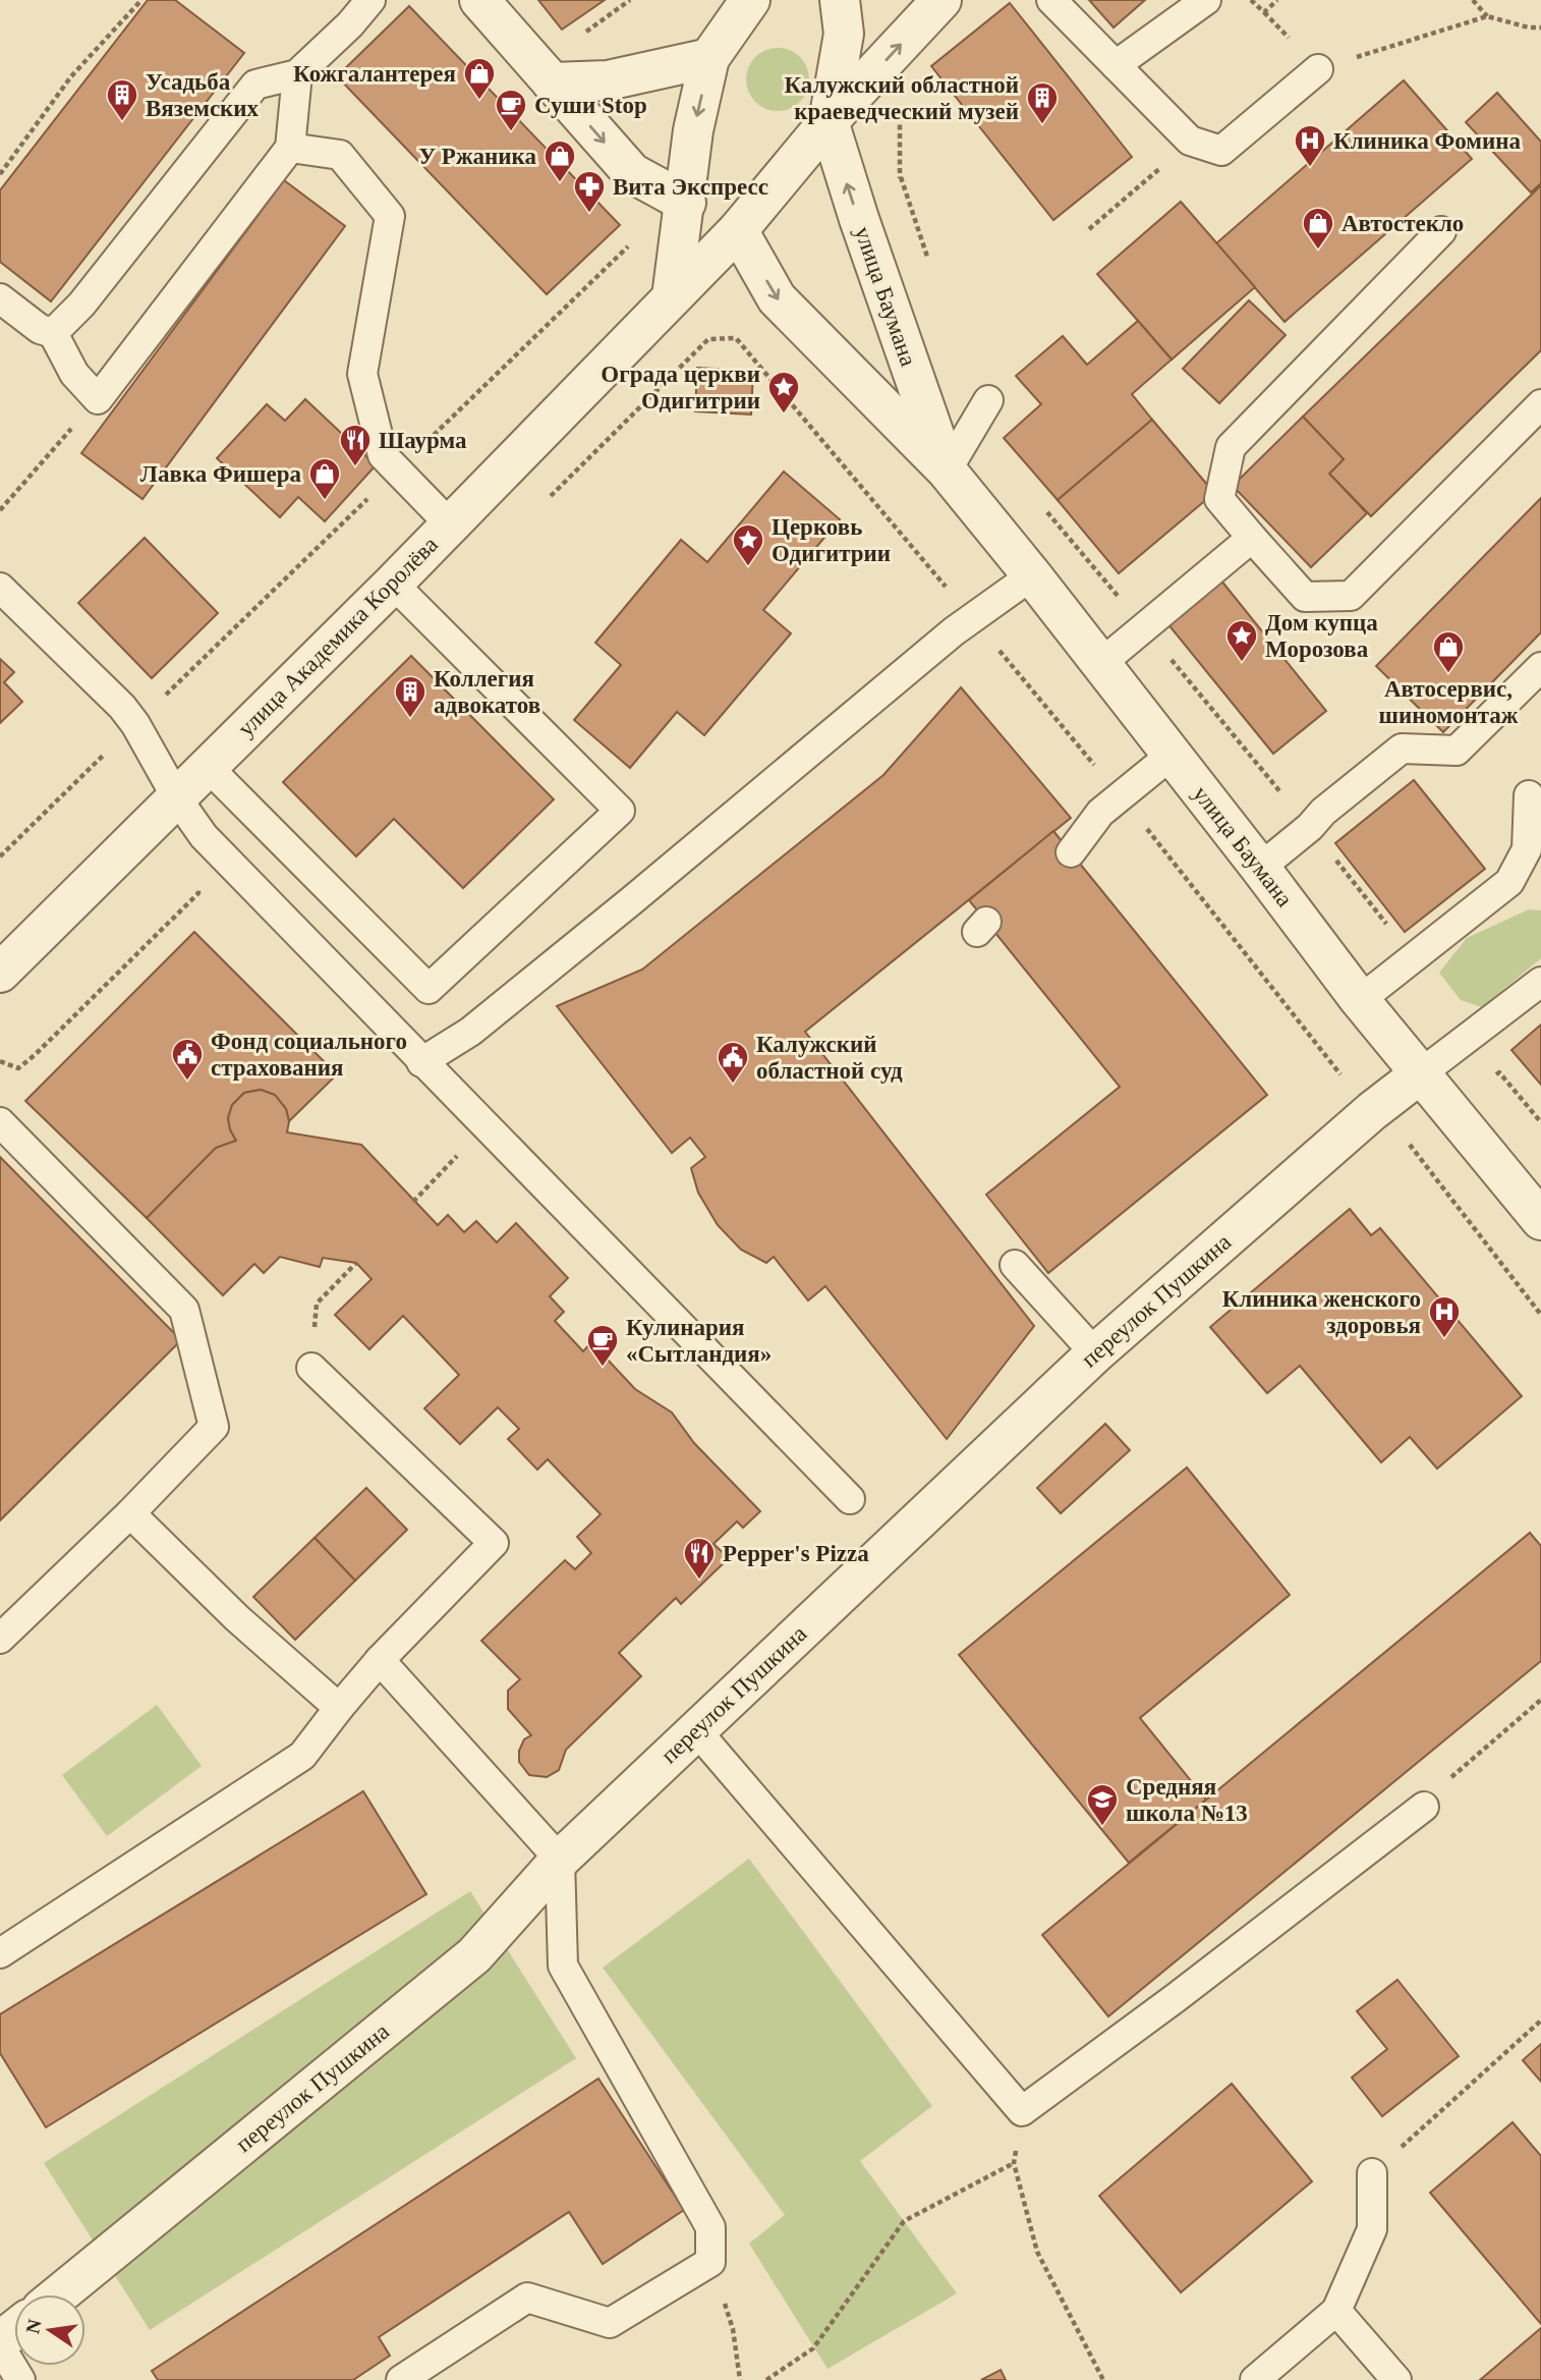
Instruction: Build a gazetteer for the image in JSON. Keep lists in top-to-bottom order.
{
  "streets": {
    "street": ["улица Баумана", "улица Академика Королёва", "переулок Пушкина"]
  },
  "crossings": [
    ["улица Баумана", "улица Академика Королёва"],
    ["улица Баумана", "переулок Пушкина"]
  ],
  "places": {
    "shop": [
      "Кожгалантерея",
      "У Ржаника",
      "Автостекло",
      "Лавка Фишера",
      "Автосервис, шиномонтаж"
    ],
    "building": ["Усадьба Вяземских", "Калужский областной краеведческий музей", "Коллегия адвокатов"],
    "cafe": ["Суши Stop", "Кулинария «Сытландия»"],
    "hospital": ["Клиника Фомина", "Клиника женского здоровья"],
    "pharmacy": ["Вита Экспресс"],
    "place": ["Ограда церкви Одигитрии", "Церковь Одигитрии", "Дом купца Морозова"],
    "restaurant": ["Шаурма", "Pepper's Pizza"],
    "public building": ["Фонд социального страхования", "Калужский областной суд"],
    "school or university": ["Средняя школа №13"]
  },
  "north": "left"
}
